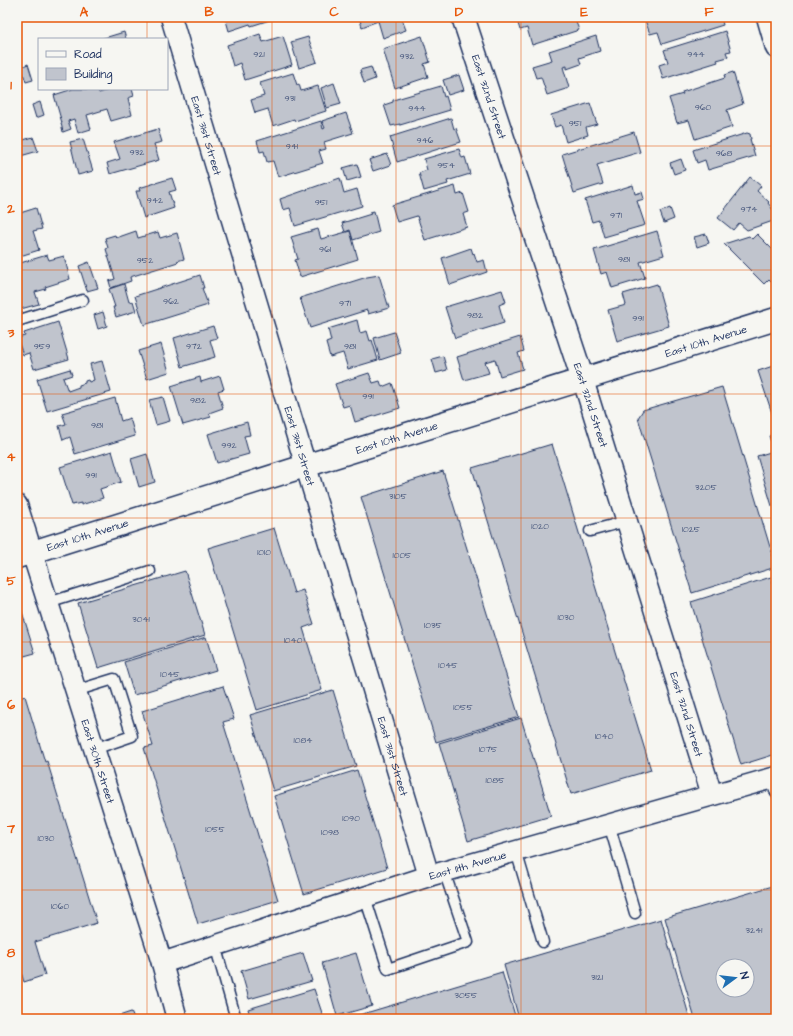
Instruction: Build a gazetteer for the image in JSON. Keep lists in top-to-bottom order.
{
  "streets": {
    "street": [
      "East 32nd Street",
      "East 31st Street",
      "East 10th Avenue",
      "East 30th Street",
      "East 11th Avenue"
    ]
  },
  "crossings": [
    ["East 32nd Street", "East 10th Avenue"],
    ["East 32nd Street", "East 11th Avenue"],
    ["East 31st Street", "East 10th Avenue"],
    ["East 31st Street", "East 11th Avenue"],
    ["East 10th Avenue", "East 30th Street"],
    ["East 30th Street", "East 11th Avenue"]
  ],
  "house_numbers": [
    "921",
    "944",
    "932",
    "931",
    "960",
    "944",
    "951",
    "946",
    "941",
    "932",
    "968",
    "954",
    "942",
    "951",
    "974",
    "971",
    "961",
    "981",
    "952",
    "962",
    "971",
    "982",
    "991",
    "959",
    "972",
    "981",
    "991",
    "982",
    "981",
    "992",
    "991",
    "3205",
    "3105",
    "1020",
    "1025",
    "1010",
    "1005",
    "1030",
    "3041",
    "1035",
    "1040",
    "1045",
    "1045",
    "1055",
    "1040",
    "1084",
    "1075",
    "1085",
    "1090",
    "1055",
    "1098",
    "1030",
    "1060",
    "3241",
    "3121",
    "3055"
  ],
  "legend": ["Road", "Building"],
  "north": "right",
  "grid": {
    "columns": [
      "A",
      "B",
      "C",
      "D",
      "E",
      "F"
    ],
    "rows": [
      "1",
      "2",
      "3",
      "4",
      "5",
      "6",
      "7",
      "8"
    ]
  }
}
